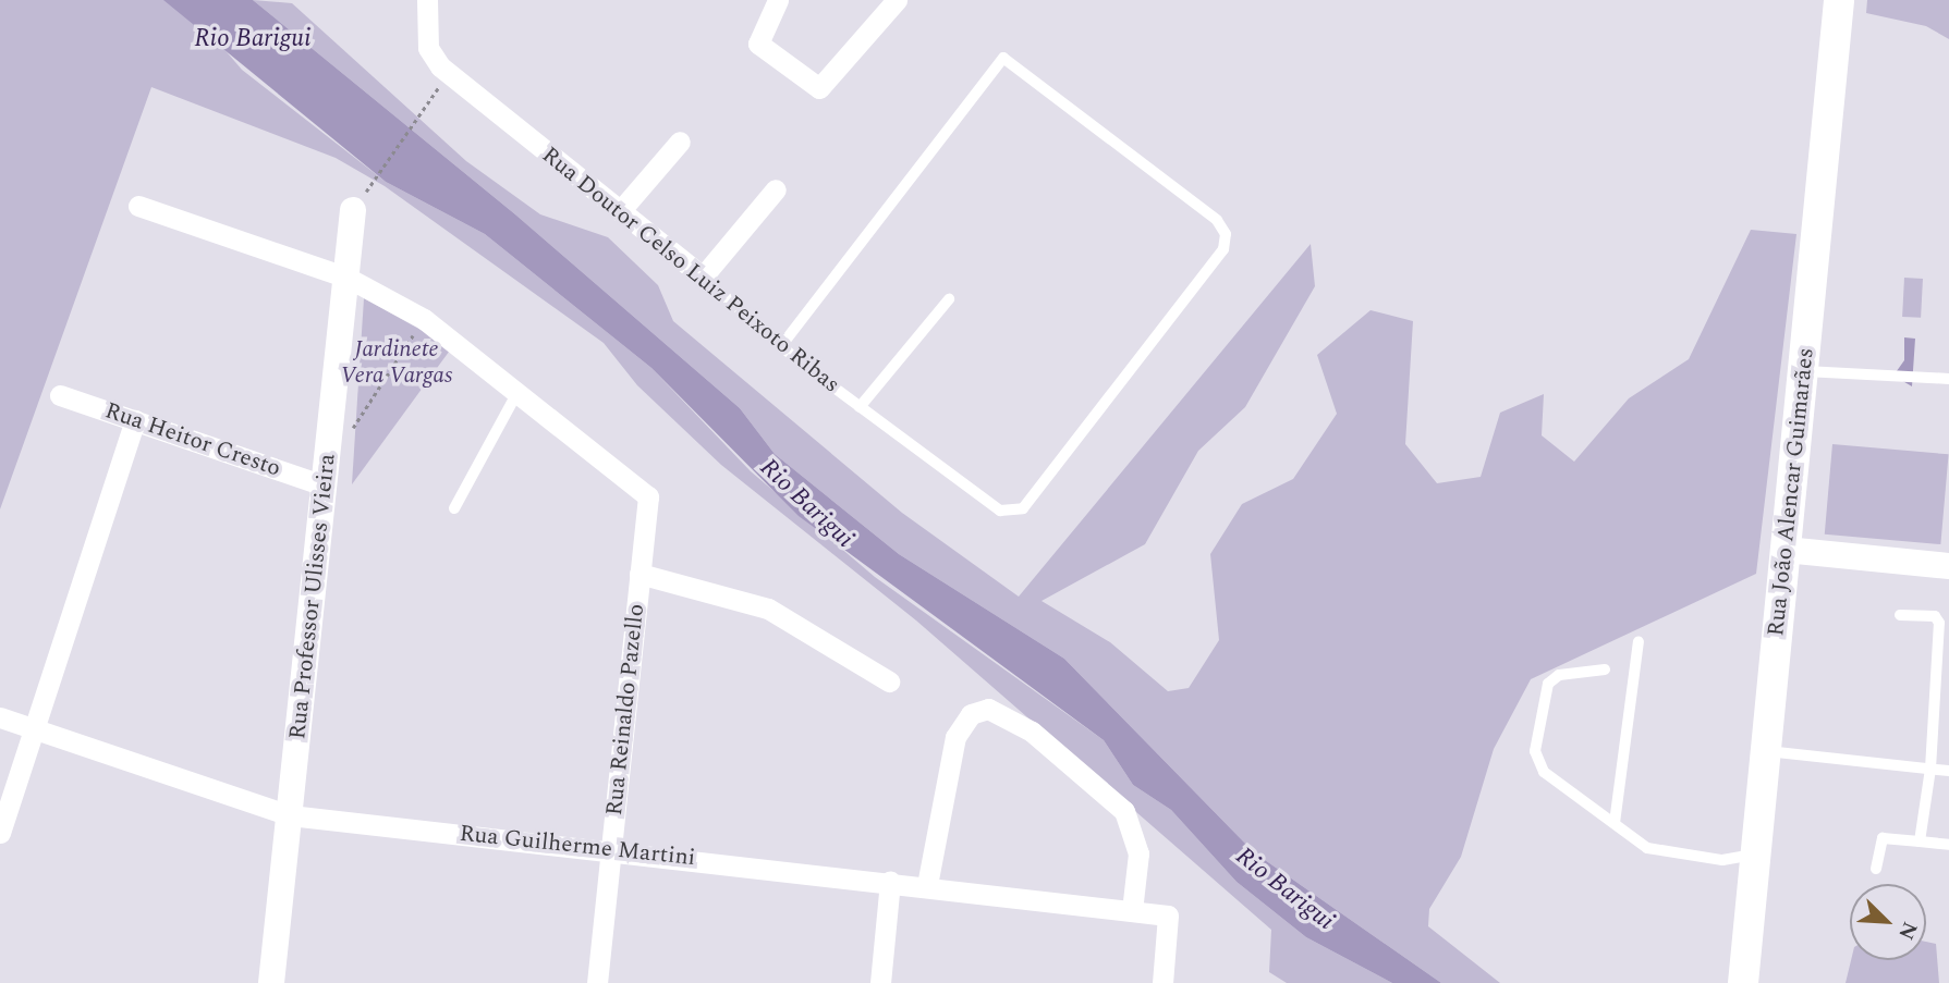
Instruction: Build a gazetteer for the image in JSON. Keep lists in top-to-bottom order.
{
  "streets": {
    "main road": ["Rua João Alencar Guimarães"],
    "street": [
      "Rua Doutor Celso Luiz Peixoto Ribas",
      "Rua Heitor Cresto",
      "Rua Professor Ulisses Vieira",
      "Rua Reinaldo Pazello",
      "Rua Guilherme Martini"
    ]
  },
  "crossings": [
    ["Rua Heitor Cresto", "Rua Professor Ulisses Vieira"],
    ["Rua Professor Ulisses Vieira", "Rua Guilherme Martini"],
    ["Rua Reinaldo Pazello", "Rua Guilherme Martini"]
  ],
  "water": ["Rio Barigui"],
  "parks": ["Jardinete Vera Vargas"],
  "north": "bottom right"
}
